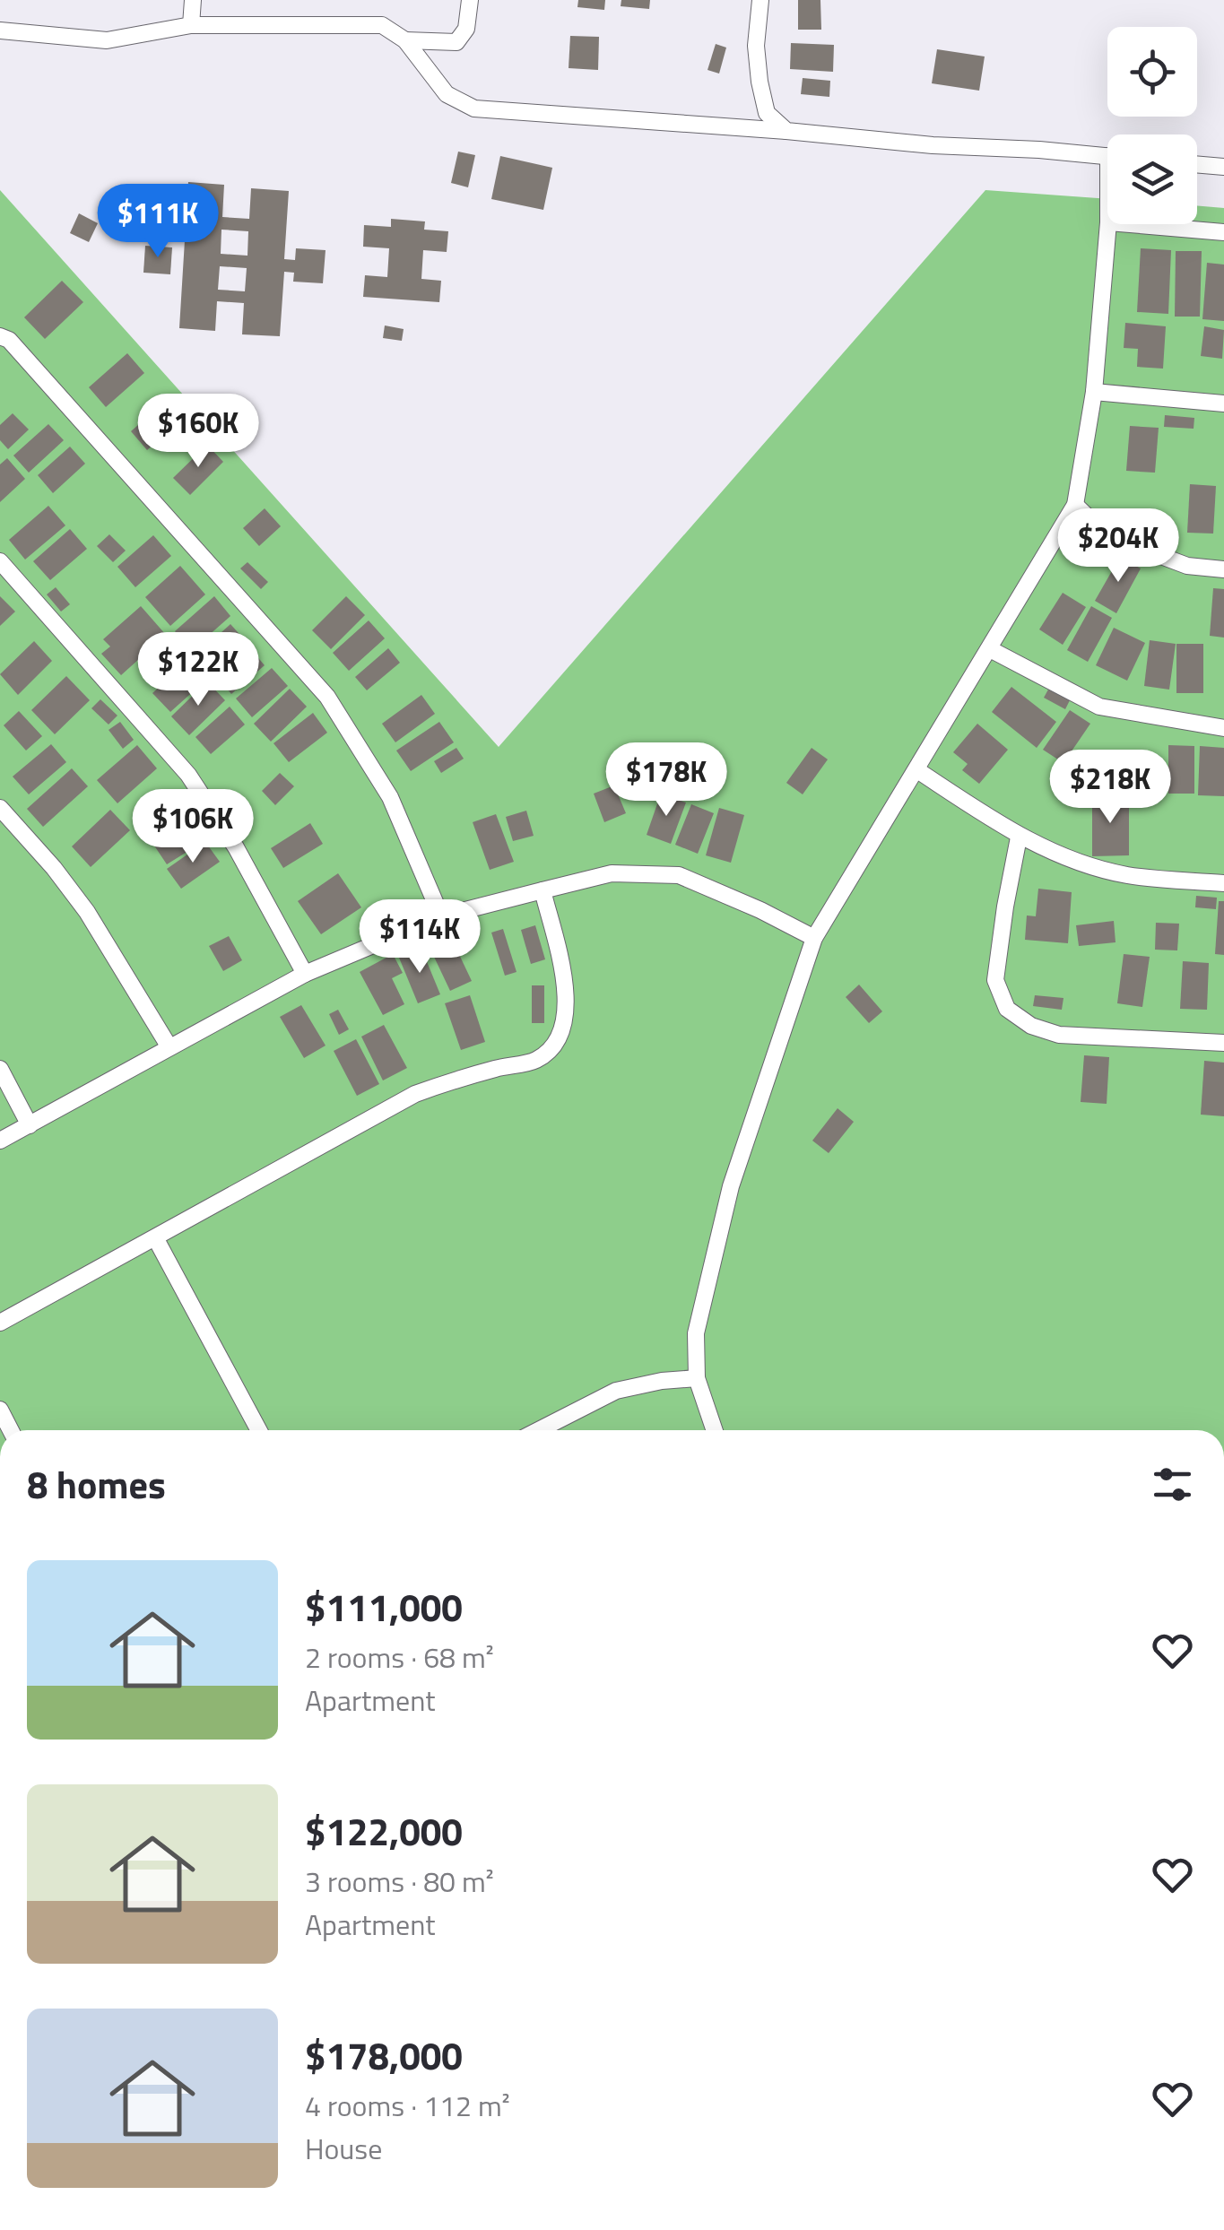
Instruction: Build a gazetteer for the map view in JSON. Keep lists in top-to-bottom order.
{
  "page": {
    "price": [
      "$111K",
      "$160K",
      "$204K",
      "$122K",
      "$178K",
      "$218K",
      "$106K",
      "$114K"
    ],
    "heading": "8 homes",
    "list": [
      {
        "name": "$111,000",
        "note": "2 rooms · 68 m² · Apartment"
      },
      {
        "name": "$122,000",
        "note": "3 rooms · 80 m² · Apartment"
      },
      {
        "name": "$178,000",
        "note": "4 rooms · 112 m² · House"
      }
    ]
  }
}
